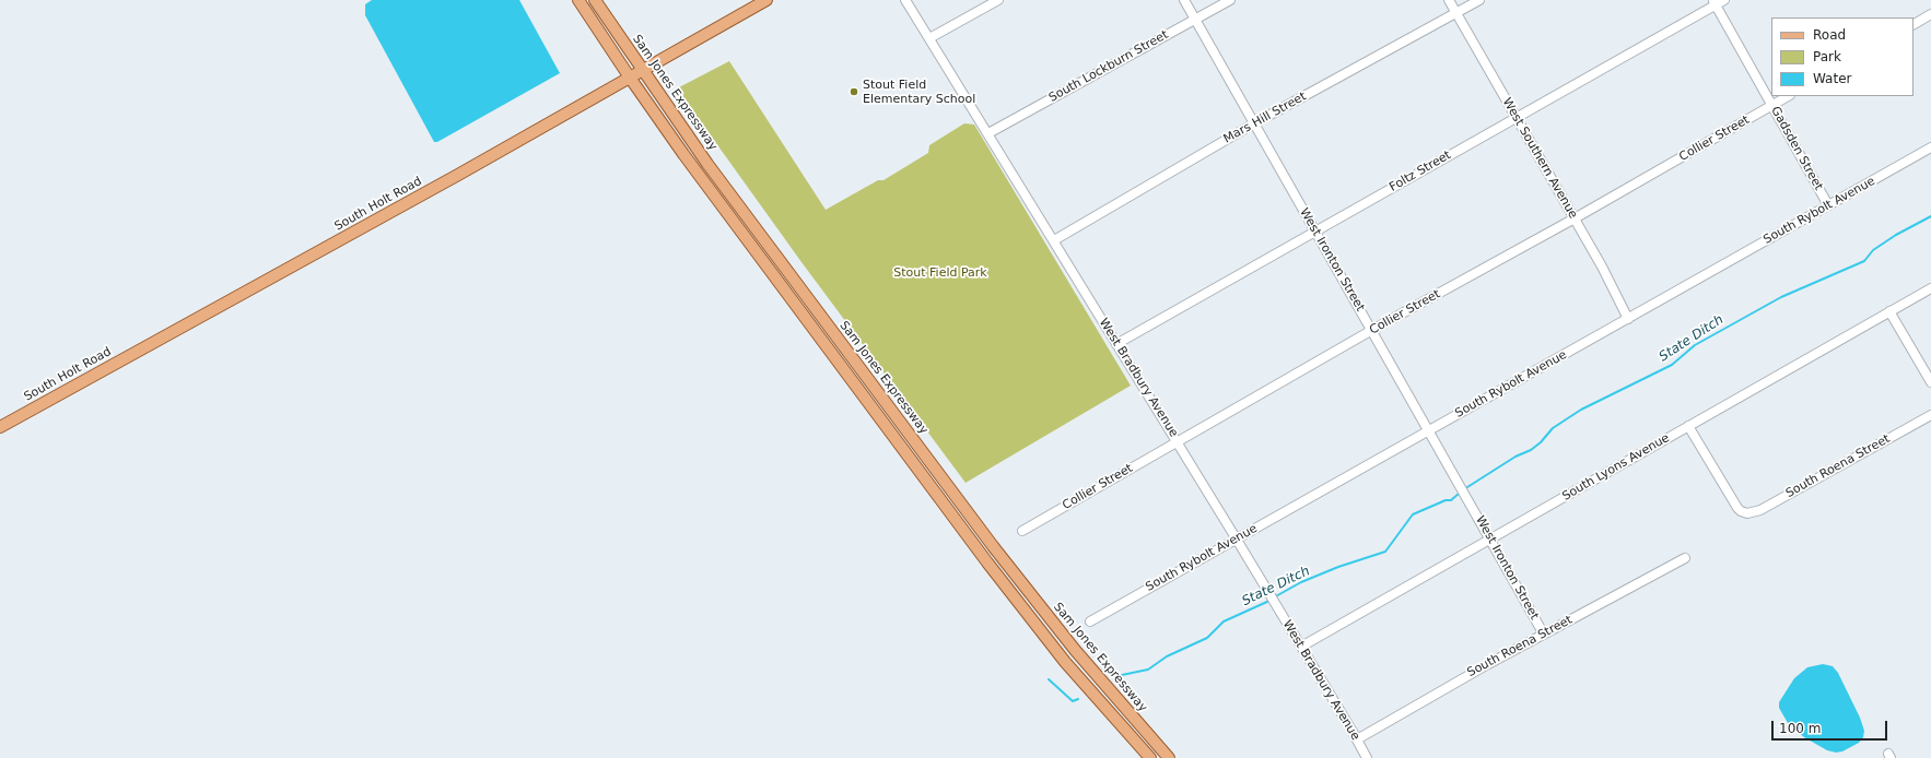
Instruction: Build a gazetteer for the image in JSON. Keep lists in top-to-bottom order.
{
  "streets": {
    "main road": ["Sam Jones Expressway", "South Holt Road"],
    "street": [
      "South Lockburn Street",
      "Mars Hill Street",
      "Collier Street",
      "Gadsden Street",
      "West Southern Avenue",
      "Foltz Street",
      "South Rybolt Avenue",
      "West Ironton Street",
      "West Bradbury Avenue",
      "South Roena Street",
      "South Lyons Avenue"
    ]
  },
  "crossings": [
    ["South Lockburn Street", "West Ironton Street"],
    ["South Lockburn Street", "West Bradbury Avenue"],
    ["Sam Jones Expressway", "South Holt Road"],
    ["Mars Hill Street", "West Southern Avenue"],
    ["Mars Hill Street", "West Ironton Street"],
    ["Mars Hill Street", "West Bradbury Avenue"],
    ["Collier Street", "Gadsden Street"],
    ["Collier Street", "West Southern Avenue"],
    ["Collier Street", "West Ironton Street"],
    ["Collier Street", "West Bradbury Avenue"],
    ["Gadsden Street", "Foltz Street"],
    ["Gadsden Street", "South Rybolt Avenue"],
    ["West Southern Avenue", "Foltz Street"],
    ["West Southern Avenue", "South Rybolt Avenue"],
    ["Foltz Street", "West Ironton Street"],
    ["Foltz Street", "West Bradbury Avenue"],
    ["South Rybolt Avenue", "West Ironton Street"],
    ["South Rybolt Avenue", "West Bradbury Avenue"],
    ["West Ironton Street", "South Roena Street"],
    ["West Ironton Street", "South Lyons Avenue"],
    ["West Bradbury Avenue", "South Roena Street"],
    ["West Bradbury Avenue", "South Lyons Avenue"],
    ["South Roena Street", "South Lyons Avenue"]
  ],
  "water": ["State Ditch"],
  "parks": ["Stout Field Park"],
  "places": ["Stout Field Elementary School"],
  "legend": ["Road", "Park", "Water"],
  "scale_bar": "100 m"
}
